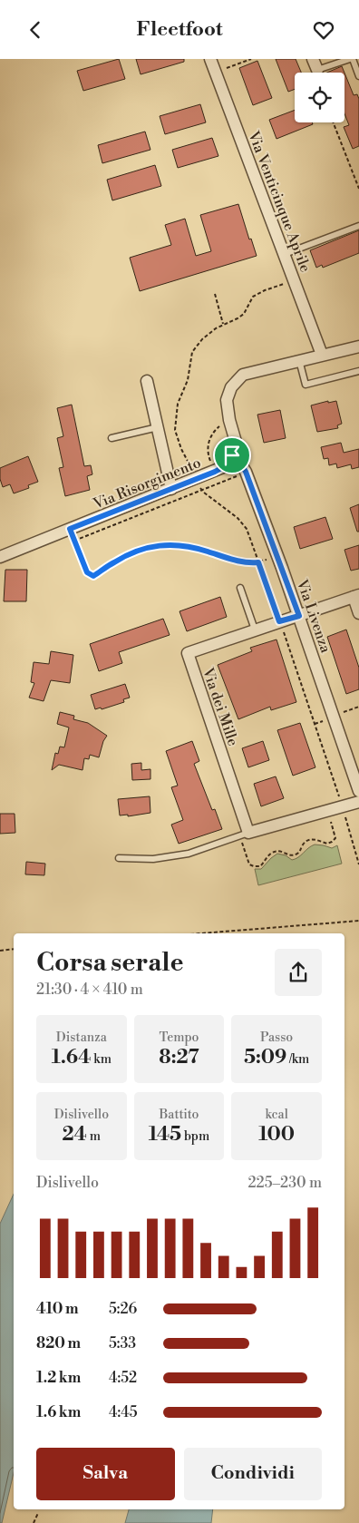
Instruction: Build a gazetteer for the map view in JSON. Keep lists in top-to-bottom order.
{
  "streets": {
    "street": [
      "Via Venticinque Aprile",
      "Via Risorgimento",
      "Via Livenza",
      "Via dei Mille"
    ]
  },
  "crossings": [
    ["Via Risorgimento", "Via Livenza"],
    ["Via Livenza", "Via dei Mille"]
  ],
  "page": {
    "header": "Fleetfoot",
    "heading": ["Corsa serale", "21:30 · 4 × 410 m"],
    "stats": [
      ["Distanza", "1.64 km"],
      ["Tempo", "8:27"],
      ["Passo", "5:09 /km"],
      ["Dislivello", "24 m"],
      ["Battito", "145 bpm"],
      ["kcal", "100"]
    ],
    "chart": ["Dislivello", "225–230 m"],
    "list": [
      {
        "name": "410 m",
        "note": "5:26"
      },
      {
        "name": "820 m",
        "note": "5:33"
      },
      {
        "name": "1.2 km",
        "note": "4:52"
      },
      {
        "name": "1.6 km",
        "note": "4:45"
      }
    ],
    "buttons": ["Salva", "Condividi"]
  }
}
